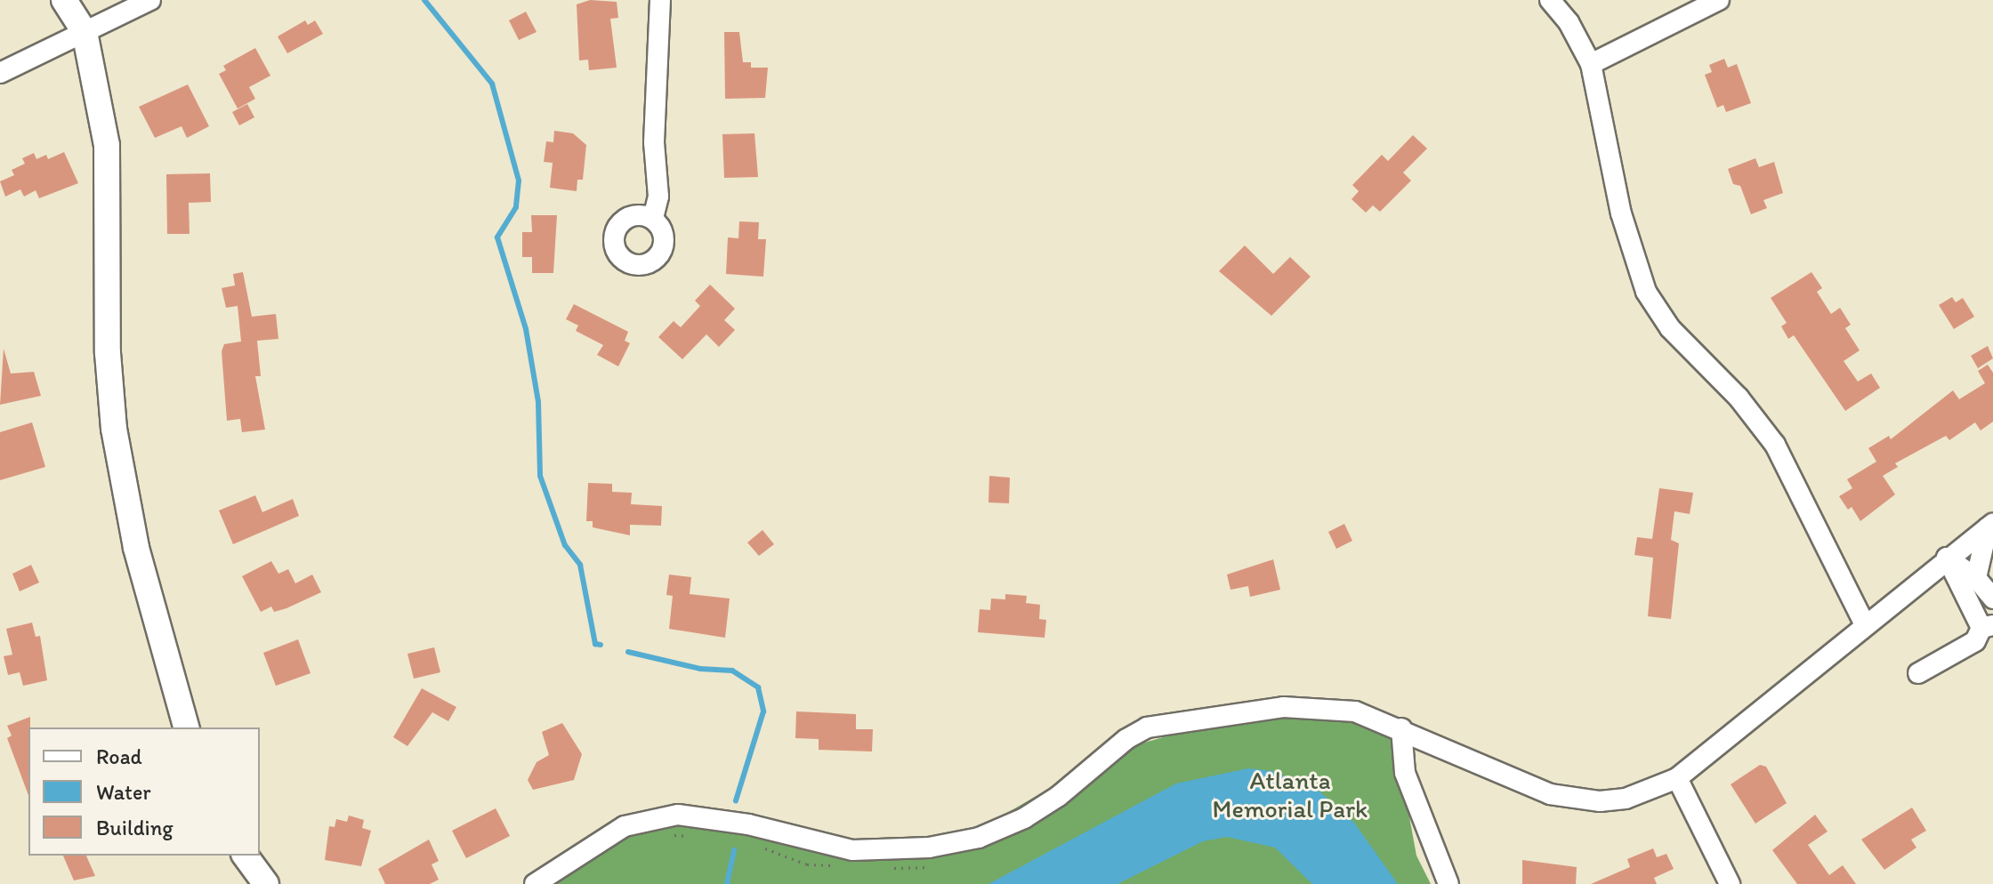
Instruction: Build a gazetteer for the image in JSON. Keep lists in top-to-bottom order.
{
  "parks": ["Atlanta Memorial Park"],
  "legend": ["Road", "Water", "Building"]
}
